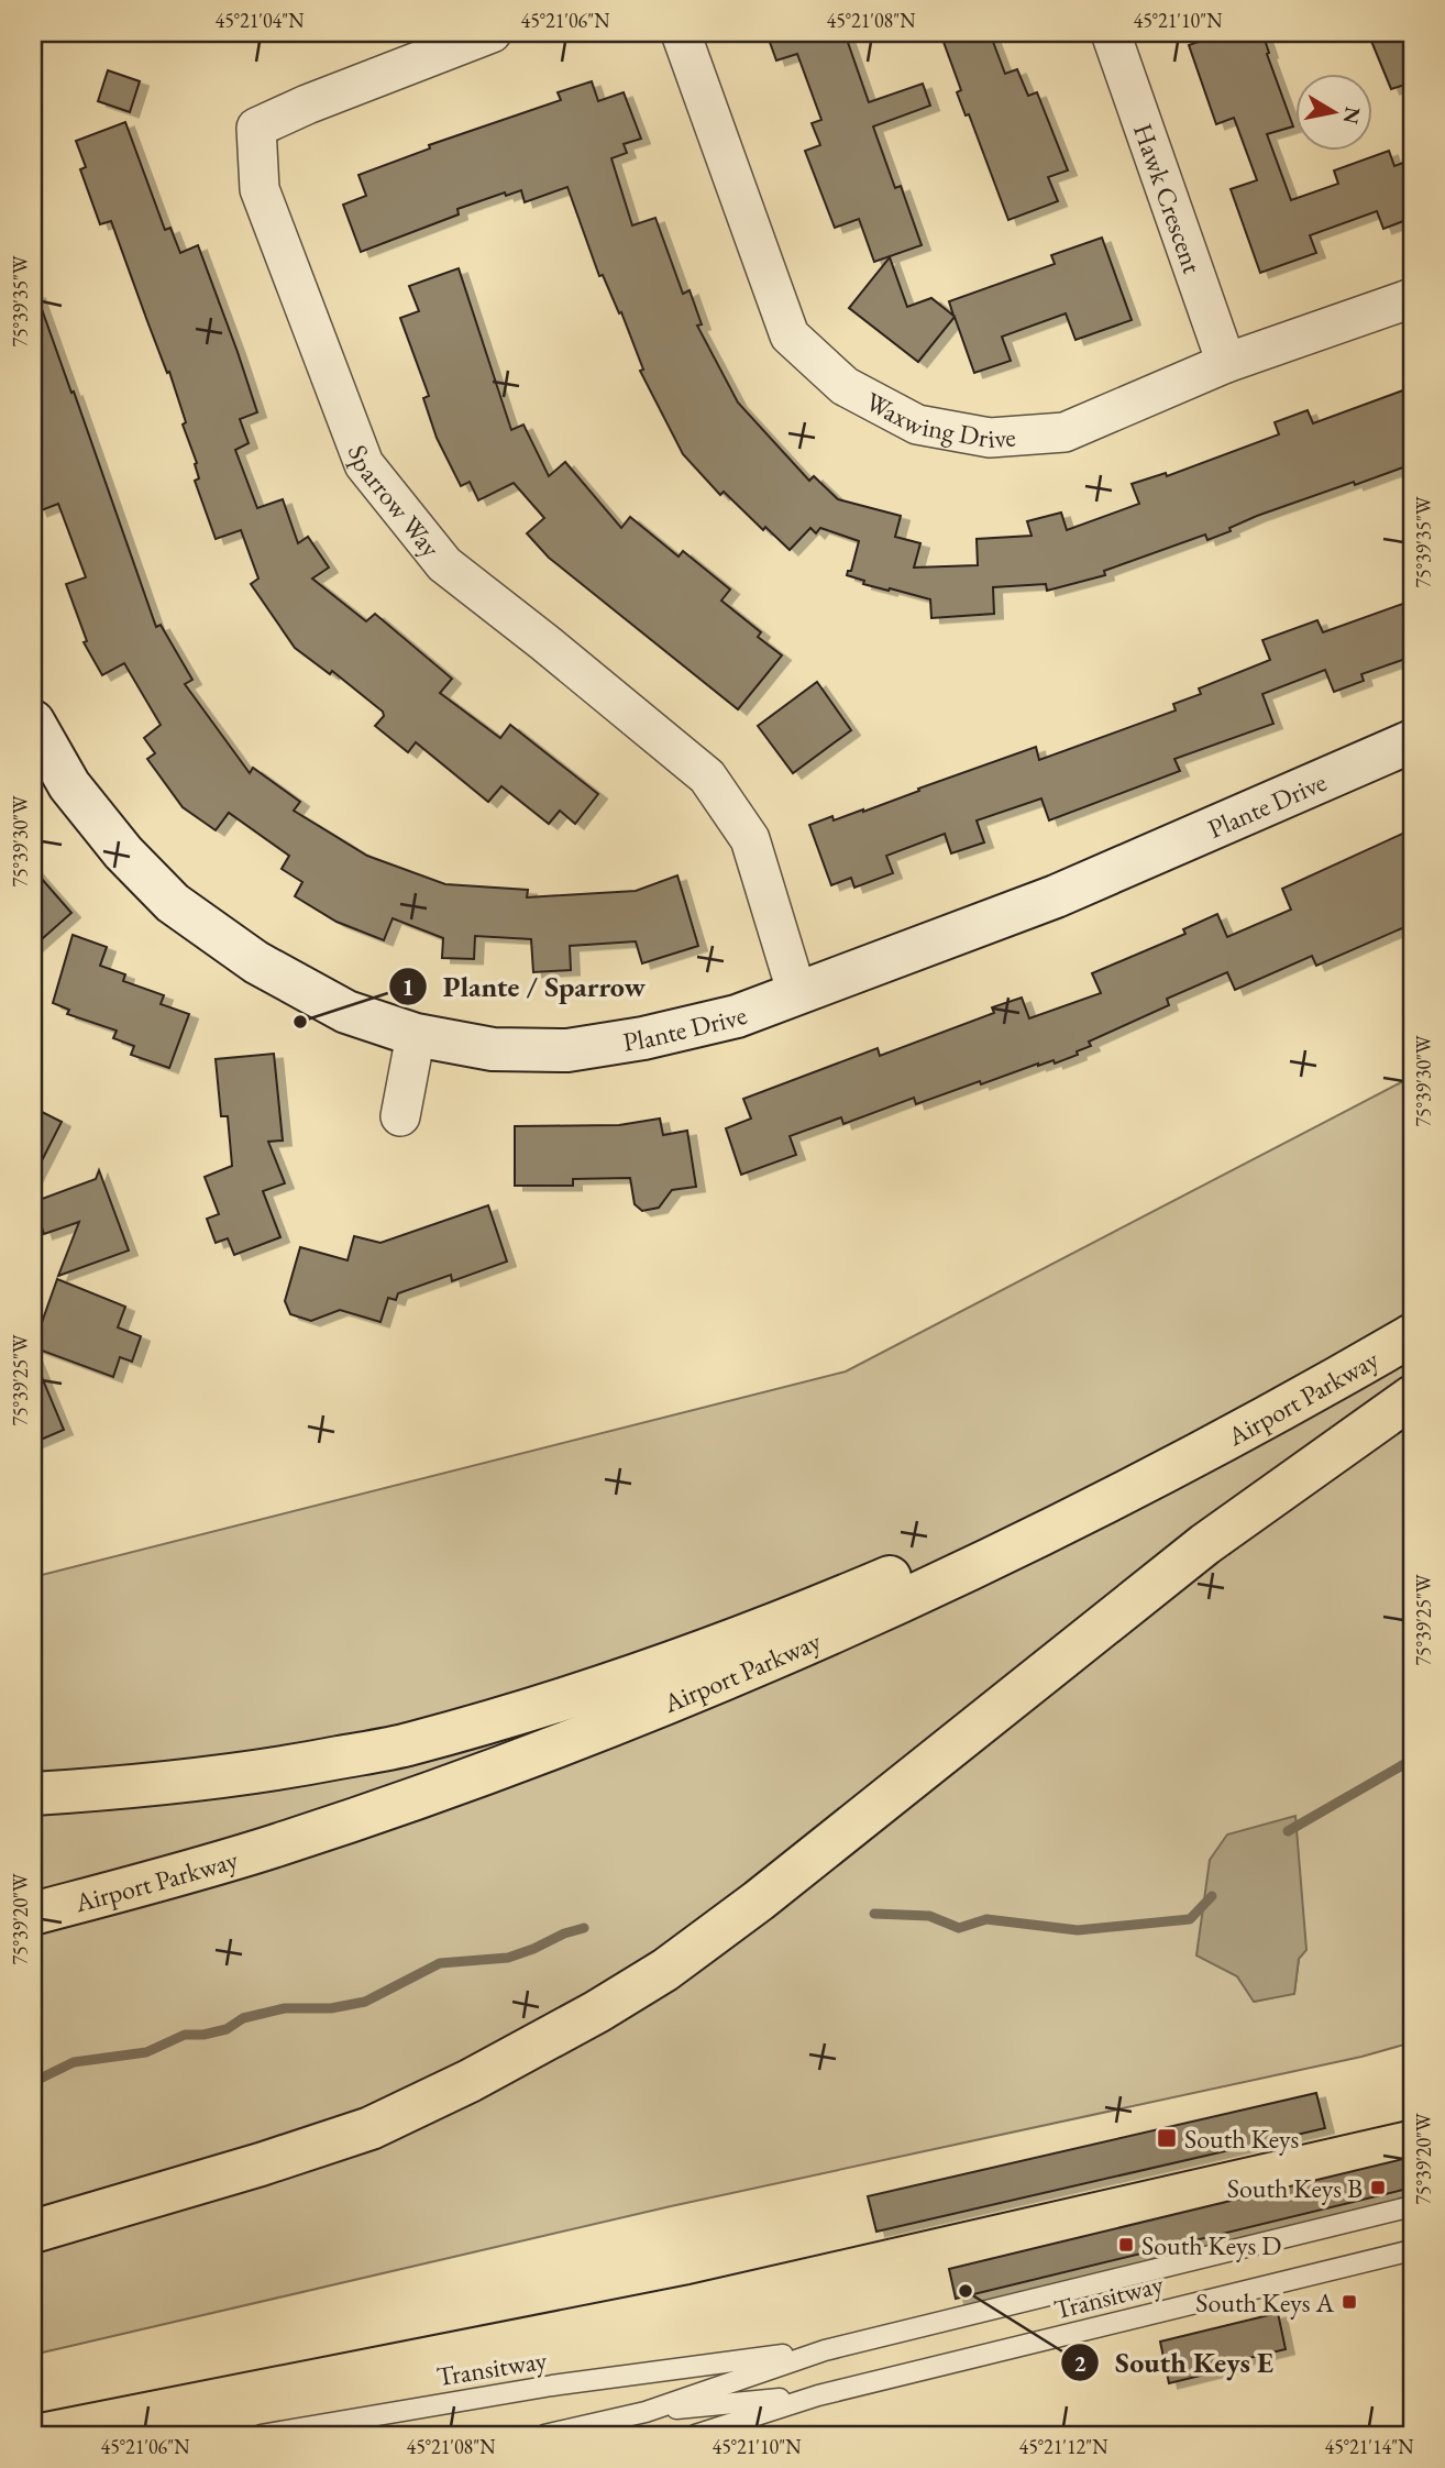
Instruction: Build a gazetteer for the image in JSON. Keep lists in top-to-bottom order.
{
  "streets": {
    "highway": ["Airport Parkway"],
    "street": [
      "Hawk Crescent",
      "Waxwing Drive",
      "Sparrow Way",
      "Plante Drive"
    ],
    "lane": ["Transitway"]
  },
  "crossings": [
    ["Hawk Crescent", "Waxwing Drive"],
    ["Sparrow Way", "Plante Drive"]
  ],
  "places": {
    "other": ["Plante / Sparrow", "South Keys E"],
    "transit": [
      "South Keys",
      "South Keys B",
      "South Keys D",
      "South Keys A"
    ]
  },
  "north": "right",
  "coordinates": [
    "45°21'04\"N",
    "45°21'06\"N",
    "45°21'08\"N",
    "45°21'10\"N",
    "75°39'35\"W",
    "75°39'30\"W",
    "75°39'25\"W",
    "75°39'20\"W",
    "45°21'12\"N",
    "45°21'14\"N"
  ]
}
